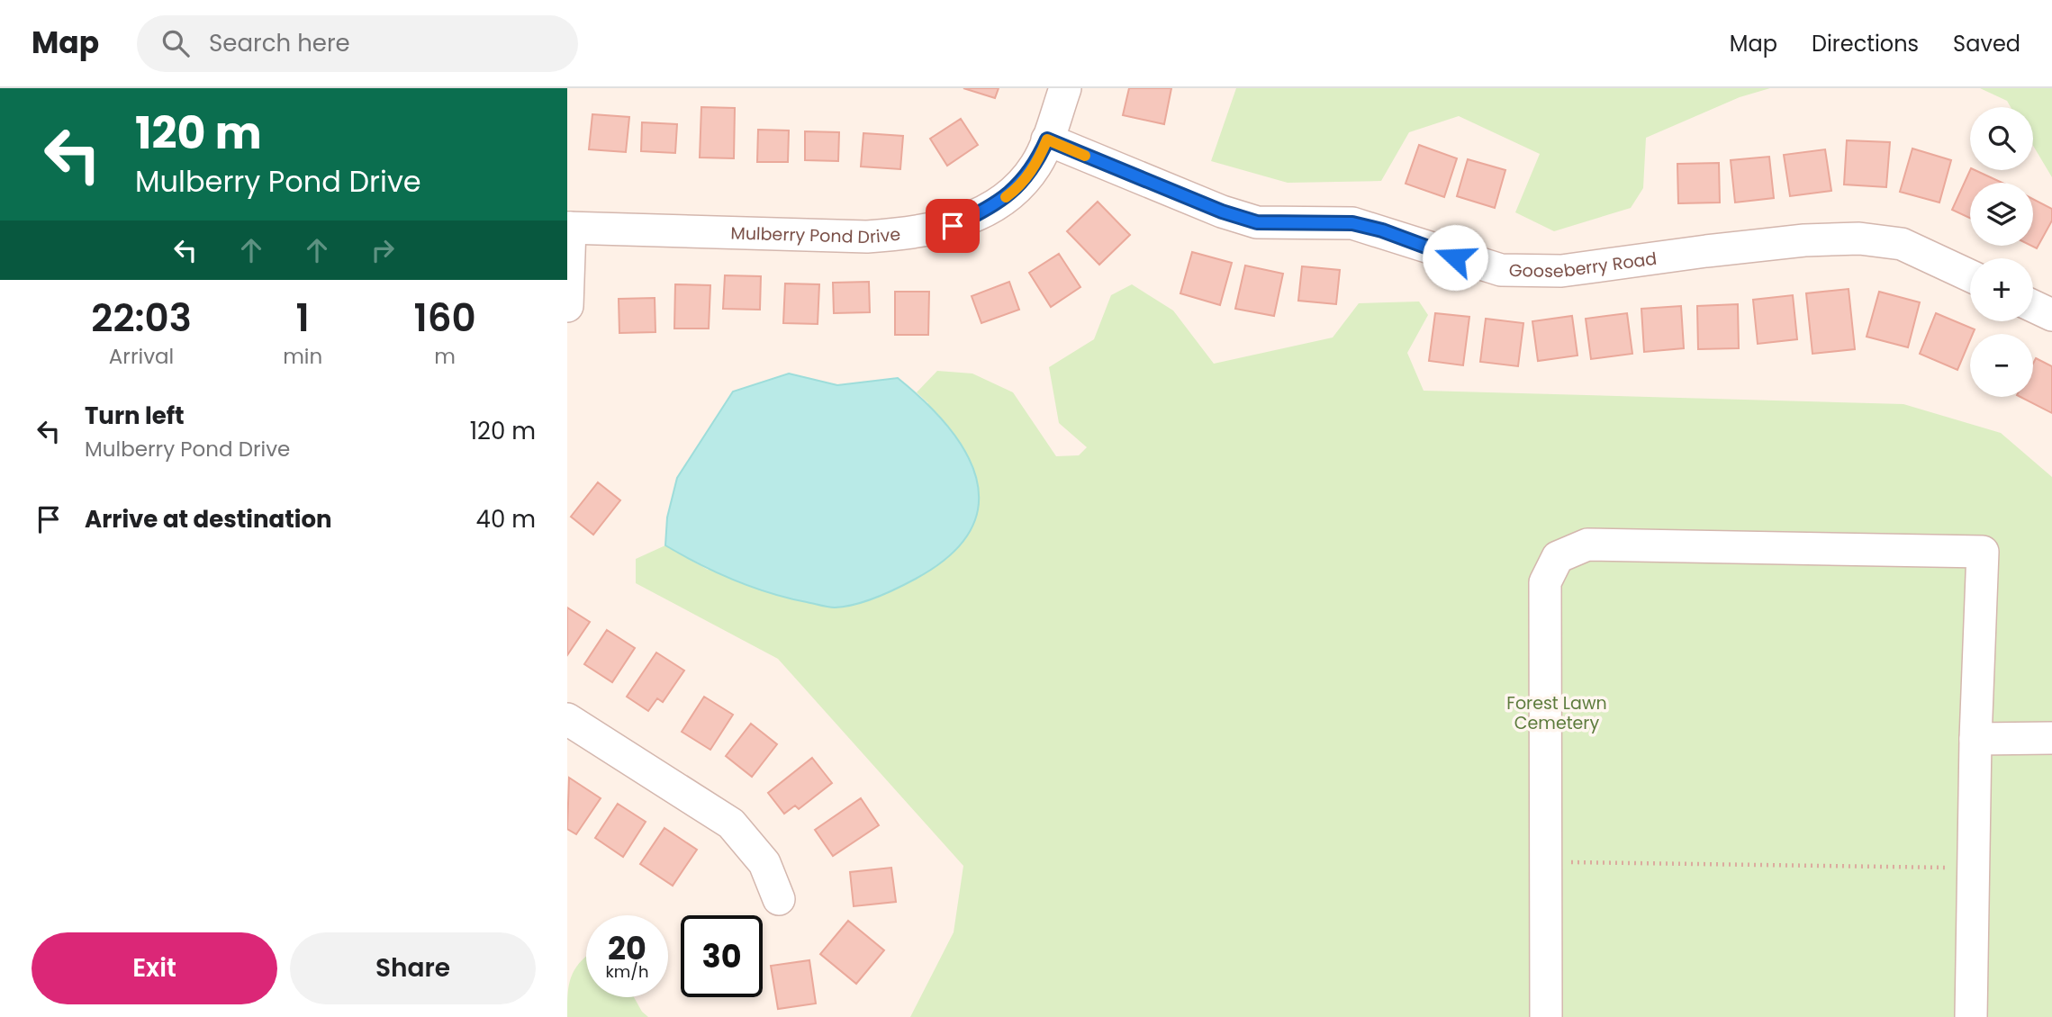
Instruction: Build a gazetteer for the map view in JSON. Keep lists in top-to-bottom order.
{
  "streets": {
    "street": ["Mulberry Pond Drive", "Gooseberry Road"]
  },
  "crossings": [
    ["Mulberry Pond Drive", "Gooseberry Road"]
  ],
  "parks": ["Forest Lawn Cemetery"],
  "page": {
    "header": "Map",
    "search": "Search here",
    "nav": ["Map", "Directions", "Saved"],
    "turn": ["120 m", "Mulberry Pond Drive"],
    "map_buttons": ["+", "−"],
    "eta": [
      "22:03",
      "Arrival",
      "1",
      "min",
      "160",
      "m"
    ],
    "list": [
      {
        "name": "Turn left",
        "note": "Mulberry Pond Drive",
        "value": "120 m"
      },
      {
        "name": "Arrive at destination",
        "value": "40 m"
      }
    ],
    "speed": "20 km/h",
    "limit": "30",
    "buttons": ["Exit", "Share"]
  }
}
